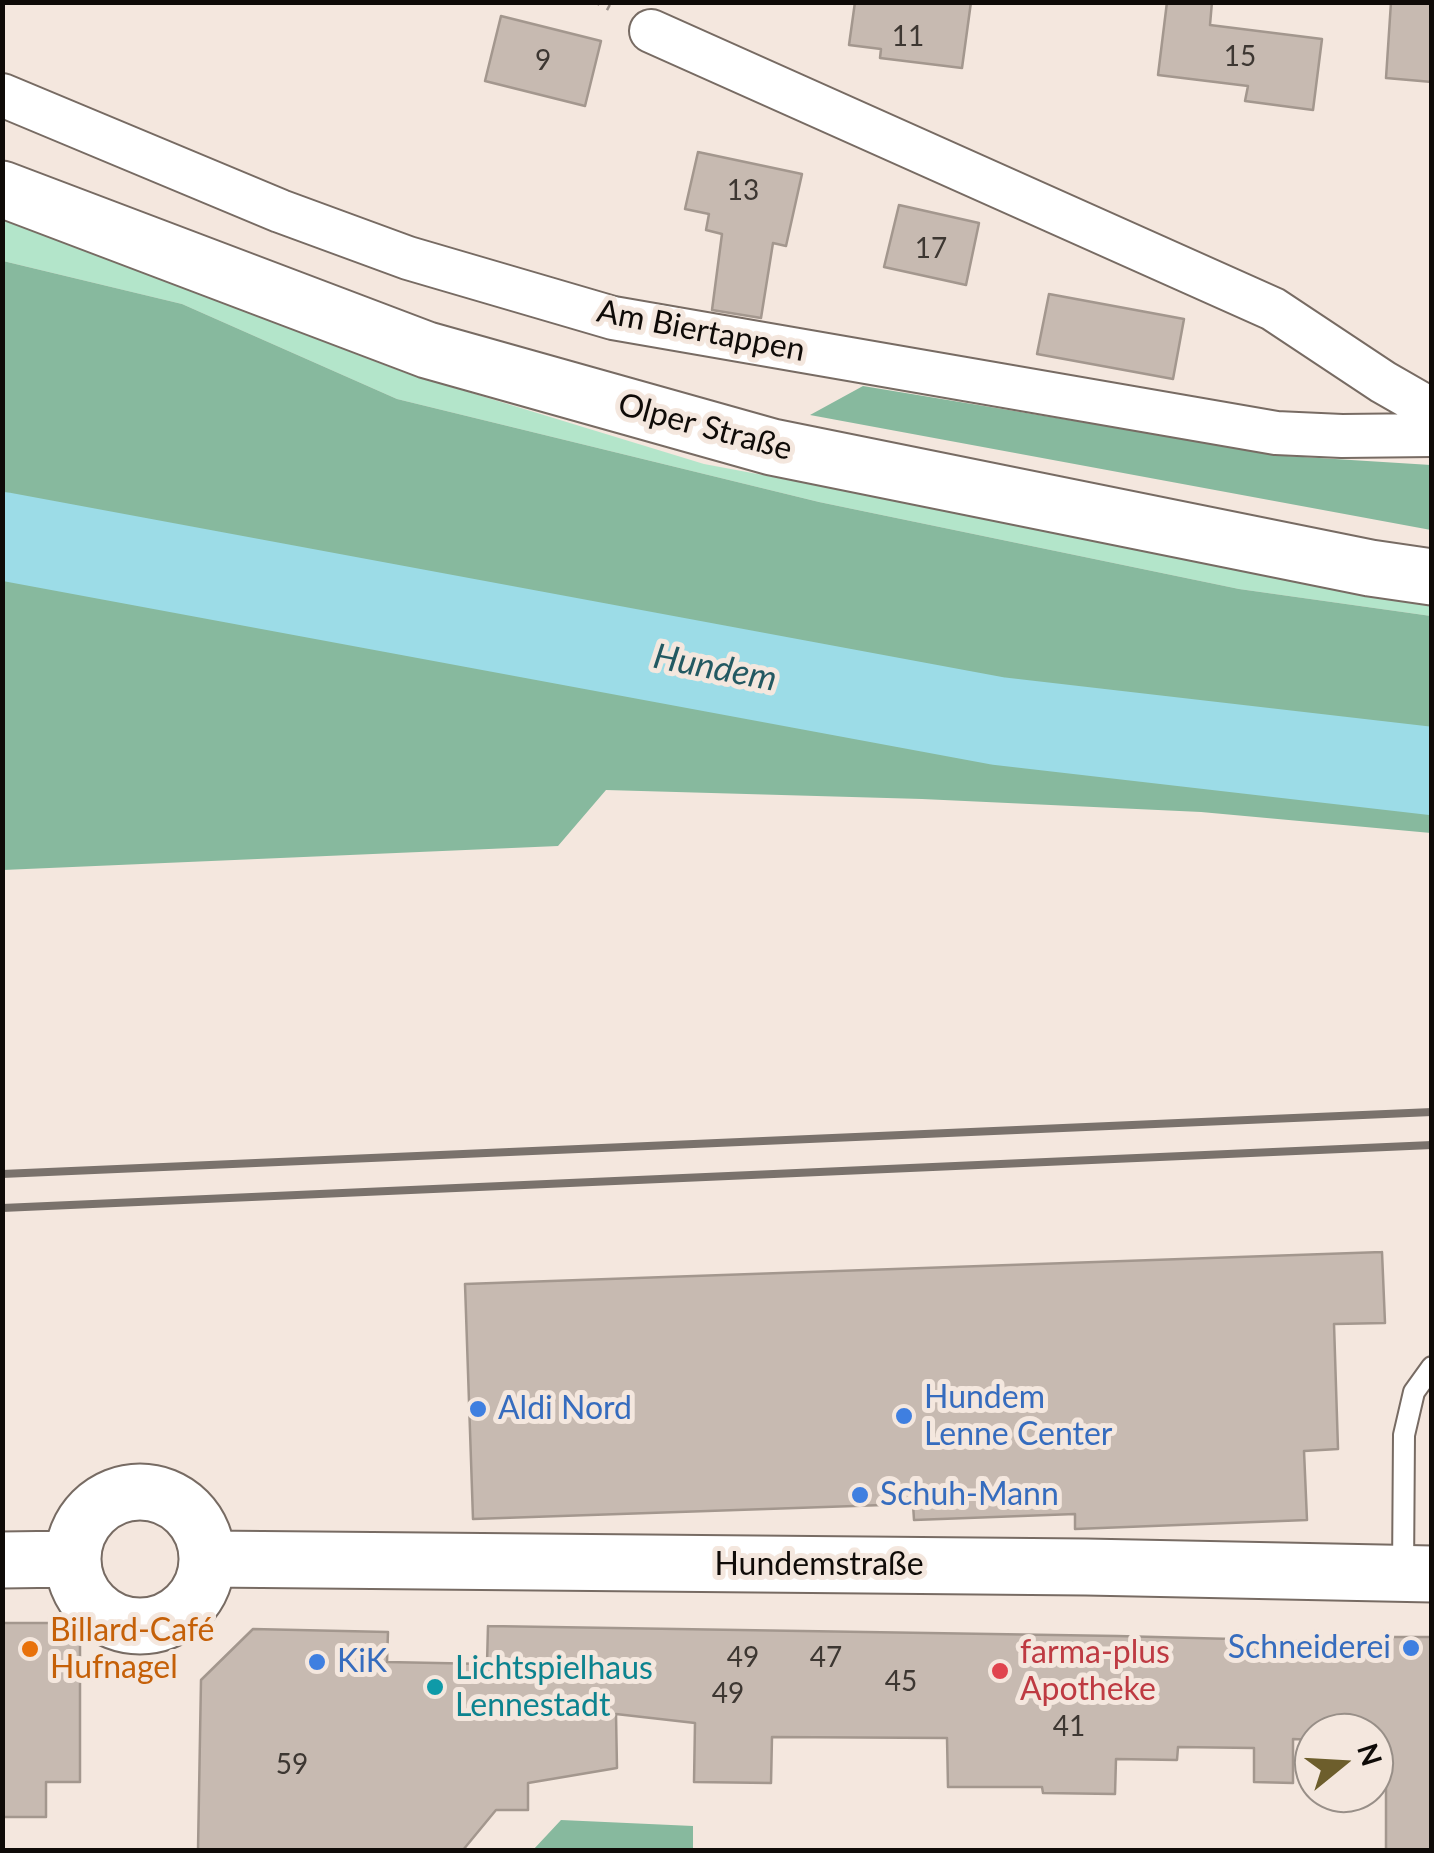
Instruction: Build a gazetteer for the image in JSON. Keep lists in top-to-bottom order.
{
  "streets": {
    "main road": ["Olper Straße", "Hundemstraße"],
    "street": ["Am Biertappen"]
  },
  "water": ["Hundem"],
  "places": [
    "Aldi Nord",
    "Hundem Lenne Center",
    "Schuh-Mann",
    "Schneiderei",
    "Billard-Café Hufnagel",
    "KiK",
    "farma-plus Apotheke",
    "Lichtspielhaus Lennestadt"
  ],
  "house_numbers": [
    "11",
    "15",
    "9",
    "13",
    "17",
    "49",
    "47",
    "45",
    "49",
    "41",
    "59"
  ],
  "north": "right"
}
